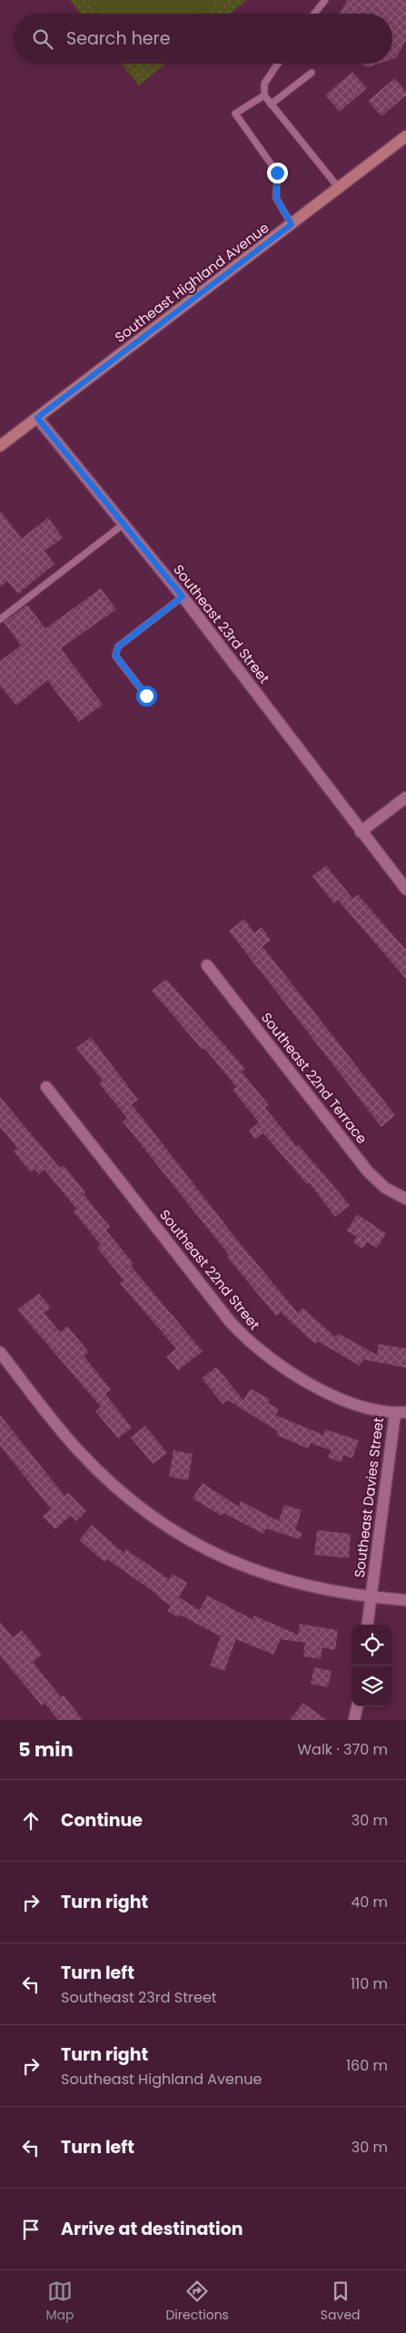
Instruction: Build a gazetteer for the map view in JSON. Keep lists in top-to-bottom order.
{
  "streets": {
    "street": [
      "Southeast Highland Avenue",
      "Southeast 23rd Street",
      "Southeast 22nd Terrace",
      "Southeast 22nd Street",
      "Southeast Davies Street"
    ]
  },
  "crossings": [
    ["Southeast Highland Avenue", "Southeast 23rd Street"],
    ["Southeast 22nd Street", "Southeast Davies Street"]
  ],
  "page": {
    "search": "Search here",
    "heading": ["5 min", "Walk · 370 m"],
    "list": [
      ["Continue", "30 m"],
      ["Turn right", "40 m"],
      ["Turn left", "Southeast 23rd Street", "110 m"],
      ["Turn right", "Southeast Highland Avenue", "160 m"],
      ["Turn left", "30 m"],
      "Arrive at destination"
    ],
    "nav": ["Map", "Directions", "Saved"]
  }
}
